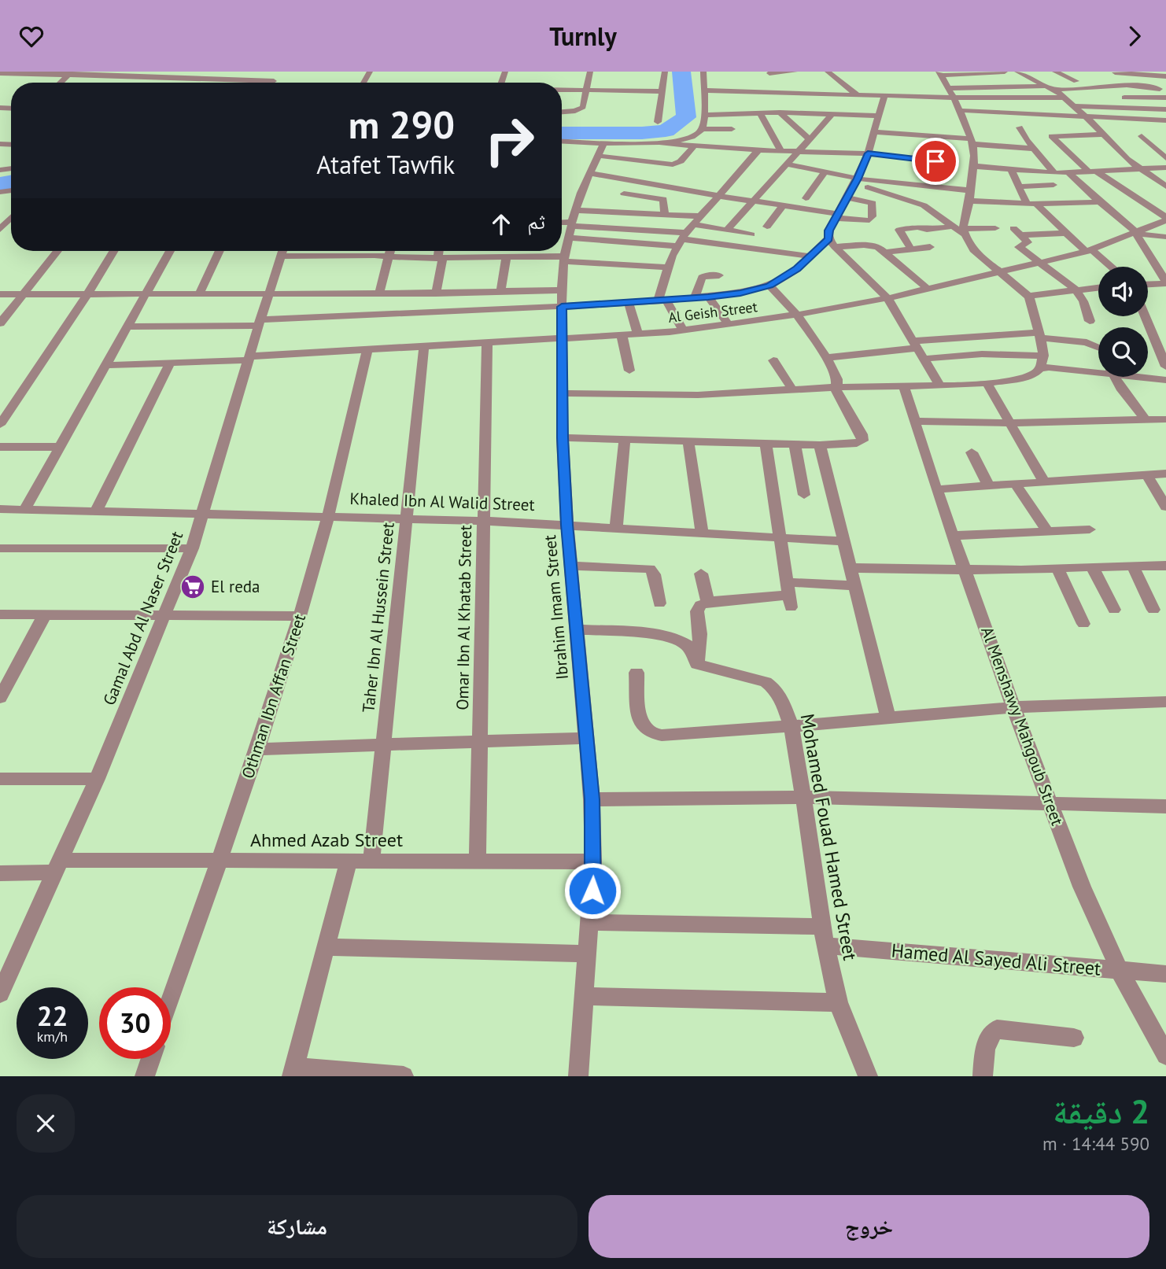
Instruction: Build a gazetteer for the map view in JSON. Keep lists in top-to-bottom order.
{
  "streets": {
    "street": [
      "Al Geish Street",
      "Khaled Ibn Al Walid Street",
      "Ibrahim Imam Street",
      "Taher Ibn Al Hussein Street",
      "Omar Ibn Al Khatab Street",
      "Gamal Abd Al Naser Street",
      "Othman Ibn Affan Street",
      "Al Menshawy Mahgoub Street",
      "Mohamed Fouad Hamed Street",
      "Ahmed Azab Street",
      "Hamed Al Sayed Ali Street"
    ]
  },
  "crossings": [
    ["Al Geish Street", "Ibrahim Imam Street"],
    ["Al Geish Street", "Taher Ibn Al Hussein Street"],
    ["Al Geish Street", "Omar Ibn Al Khatab Street"],
    ["Al Geish Street", "Gamal Abd Al Naser Street"],
    ["Al Geish Street", "Othman Ibn Affan Street"],
    ["Khaled Ibn Al Walid Street", "Ibrahim Imam Street"],
    ["Khaled Ibn Al Walid Street", "Taher Ibn Al Hussein Street"],
    ["Khaled Ibn Al Walid Street", "Omar Ibn Al Khatab Street"],
    ["Khaled Ibn Al Walid Street", "Gamal Abd Al Naser Street"],
    ["Khaled Ibn Al Walid Street", "Othman Ibn Affan Street"],
    ["Ibrahim Imam Street", "Ahmed Azab Street"],
    ["Taher Ibn Al Hussein Street", "Ahmed Azab Street"],
    ["Omar Ibn Al Khatab Street", "Ahmed Azab Street"],
    ["Gamal Abd Al Naser Street", "Ahmed Azab Street"],
    ["Othman Ibn Affan Street", "Ahmed Azab Street"],
    ["Al Menshawy Mahgoub Street", "Hamed Al Sayed Ali Street"],
    ["Mohamed Fouad Hamed Street", "Hamed Al Sayed Ali Street"]
  ],
  "places": {
    "supermarket": ["El reda"]
  },
  "page": {
    "header": "Turnly",
    "turn": ["290 m", "Atafet Tawfik"],
    "then": "ثم",
    "speed": "22 km/h",
    "limit": "30",
    "heading": ["2 دقيقة", "590 m · 14:44"],
    "buttons": ["خروج", "مشاركة"]
  }
}
